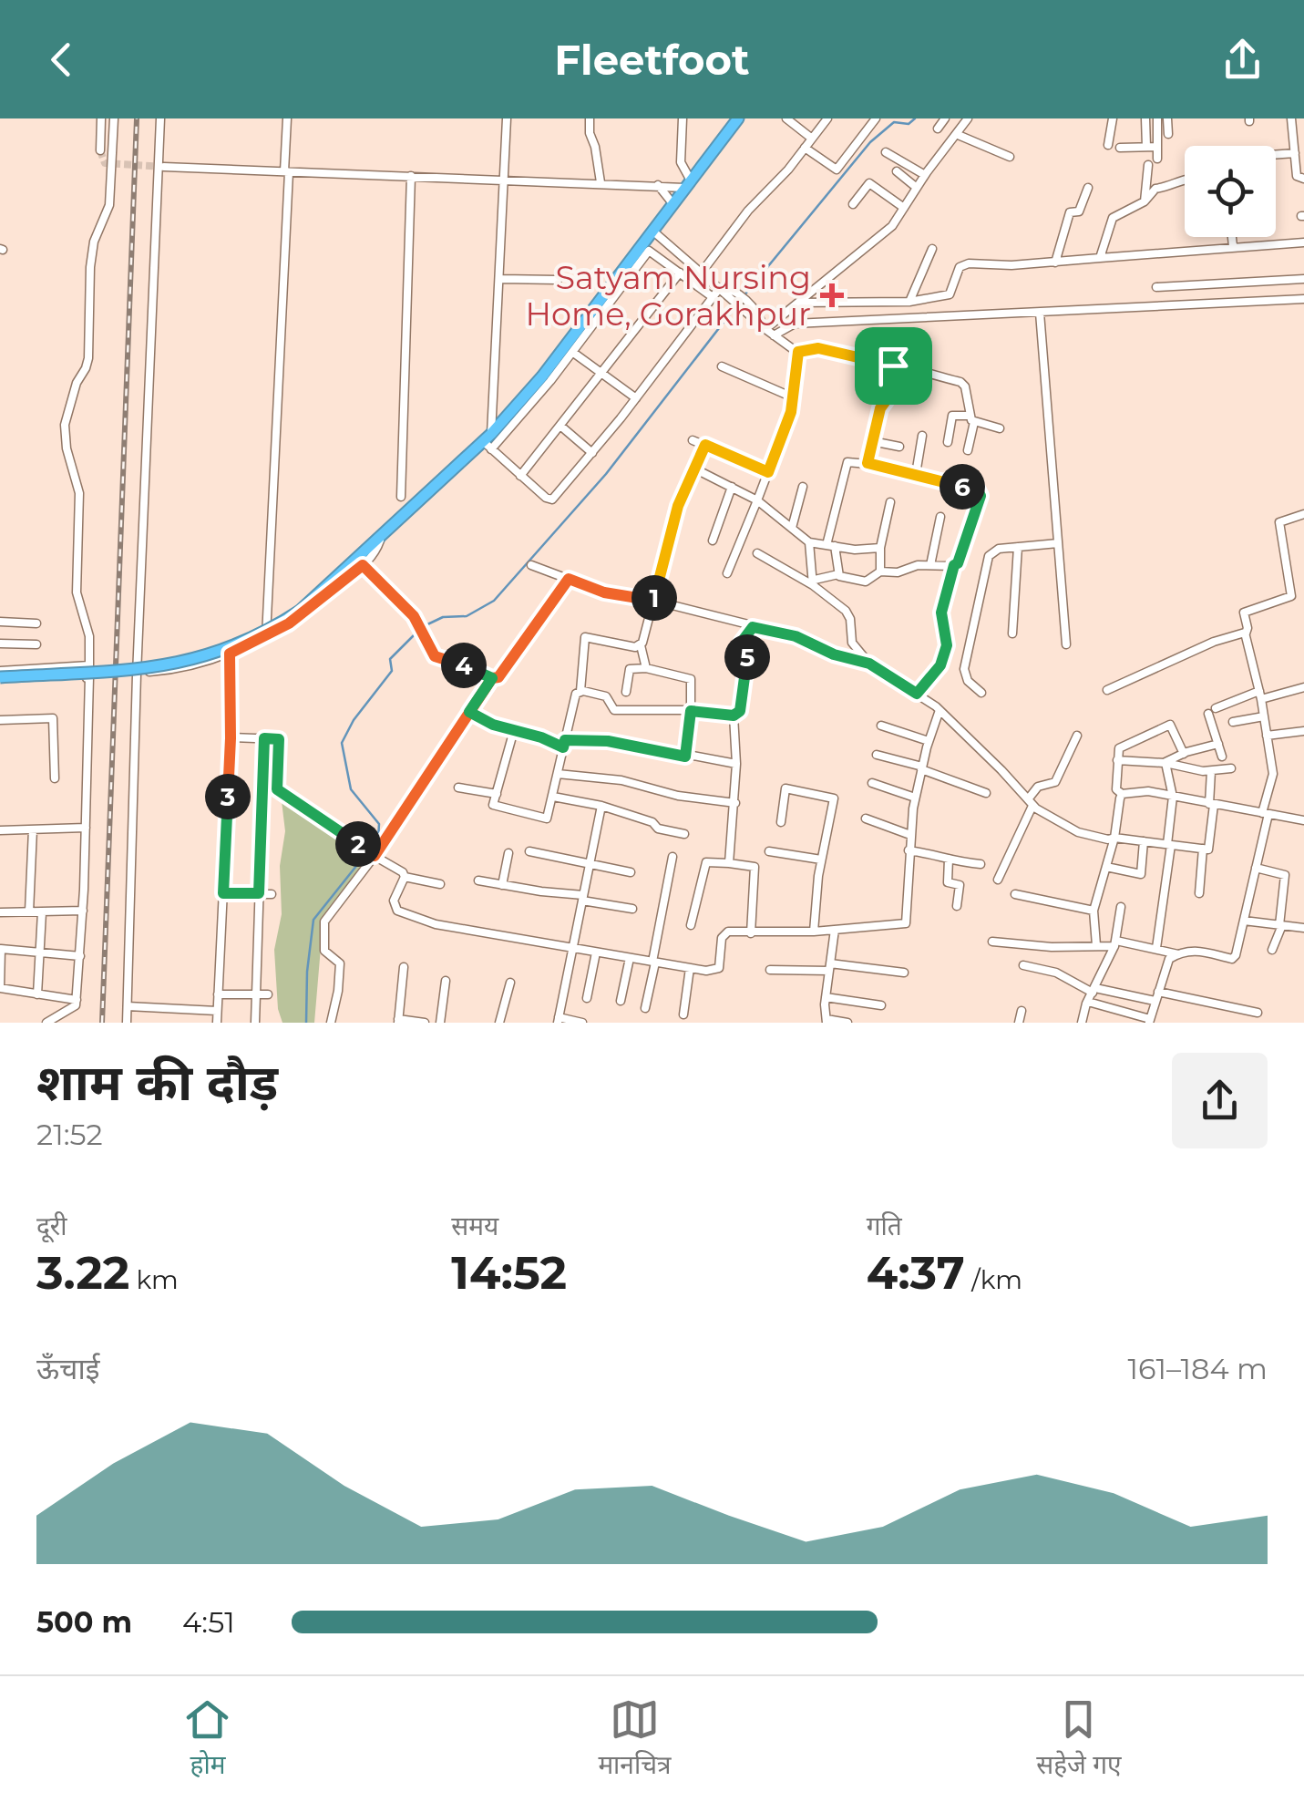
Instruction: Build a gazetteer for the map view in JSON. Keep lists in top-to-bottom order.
{
  "places": {
    "health": ["Satyam Nursing Home, Gorakhpur"]
  },
  "page": {
    "header": "Fleetfoot",
    "pins": [
      "6",
      "1",
      "5",
      "4",
      "3",
      "2"
    ],
    "heading": ["शाम की दौड़", "21:52"],
    "stats": [
      ["दूरी", "3.22 km"],
      ["समय", "14:52"],
      ["गति", "4:37 /km"]
    ],
    "chart": ["ऊँचाई", "161–184 m"],
    "list": [
      {
        "name": "500 m",
        "note": "4:51"
      }
    ],
    "tabs": ["होम", "मानचित्र", "सहेजे गए"]
  }
}
